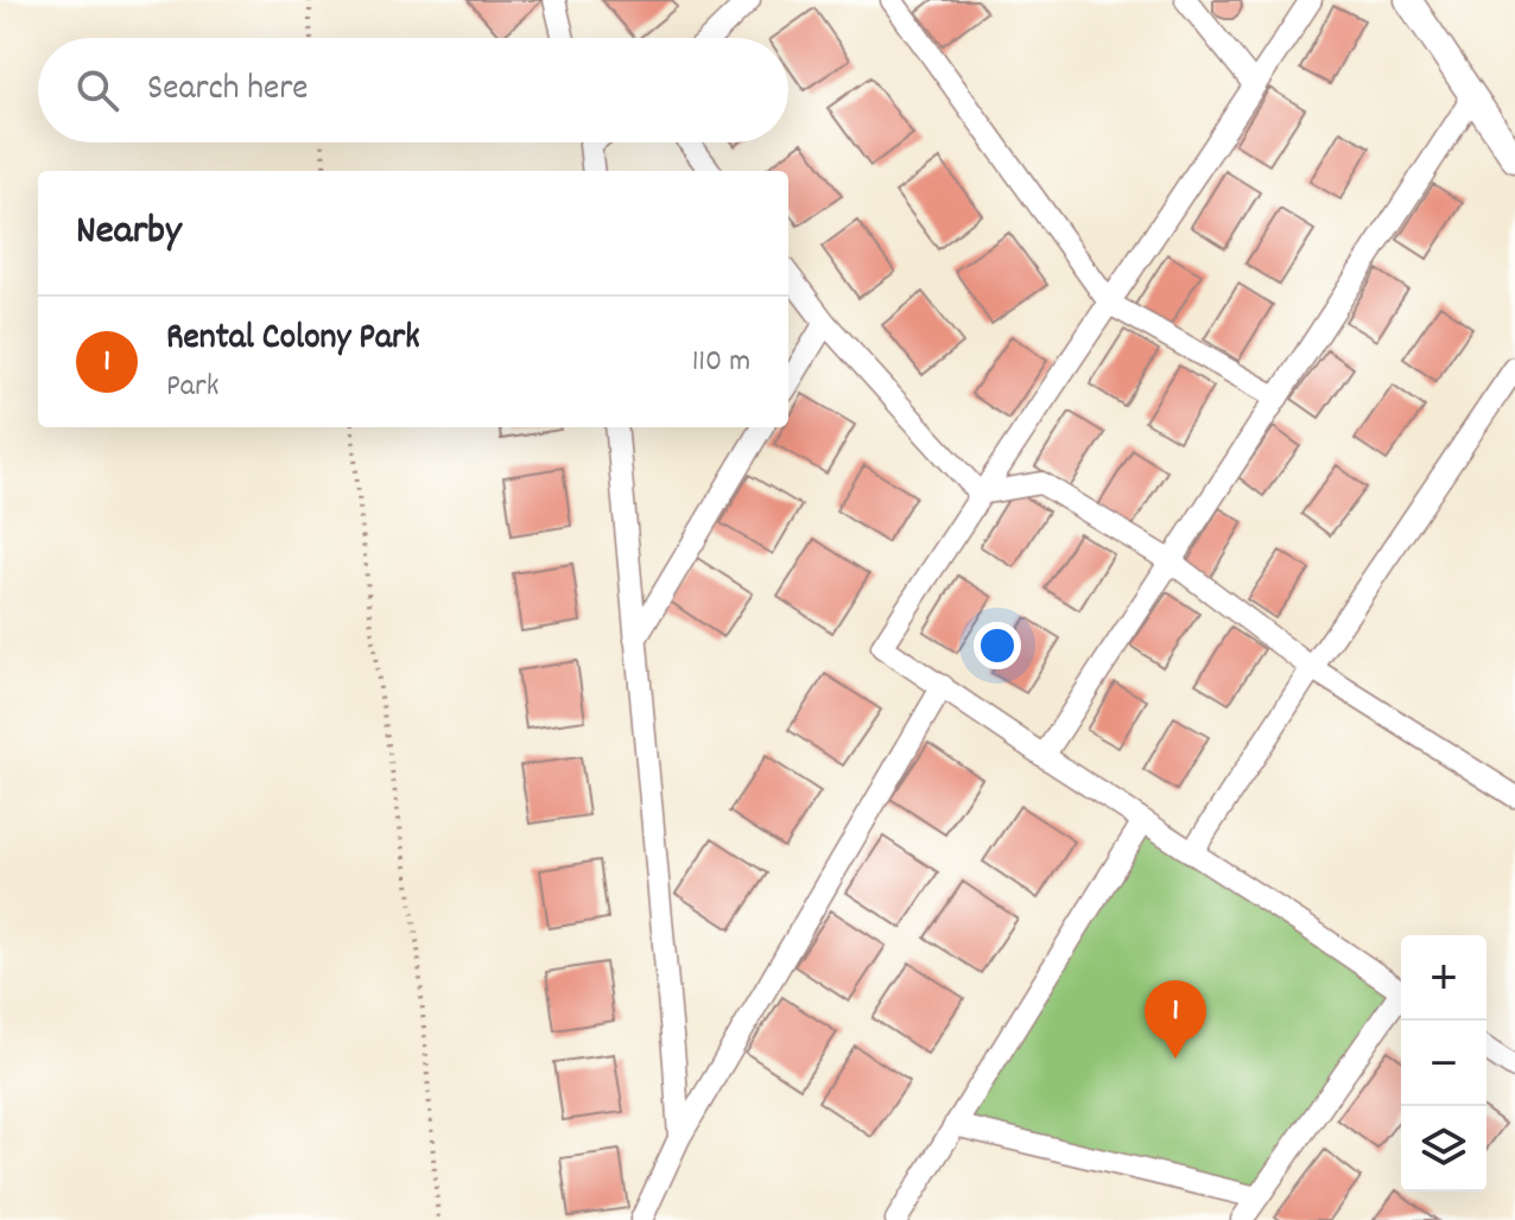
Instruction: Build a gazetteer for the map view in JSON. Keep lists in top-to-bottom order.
{
  "page": {
    "search": "Search here",
    "heading": "Nearby",
    "list": [
      {
        "mark": "1",
        "name": "Rental Colony Park",
        "note": "Park",
        "value": "110 m"
      }
    ],
    "map_buttons": ["+", "−"],
    "pins": "1"
  }
}
